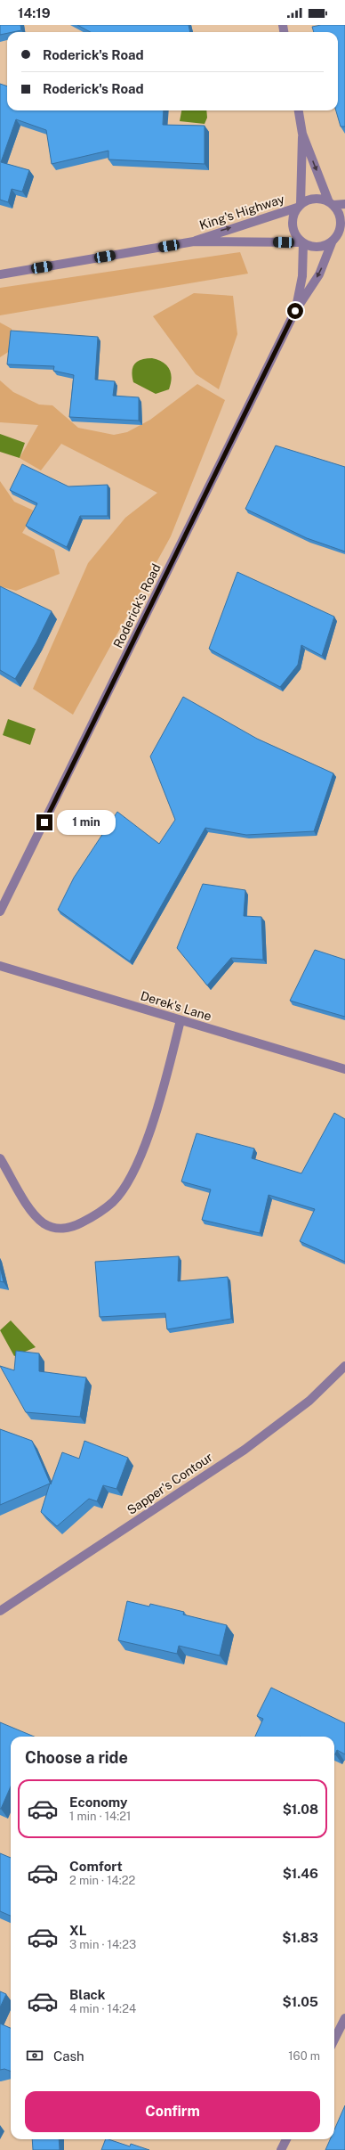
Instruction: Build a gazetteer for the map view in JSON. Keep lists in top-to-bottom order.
{
  "streets": {
    "street": [
      "King's Highway",
      "Roderick's Road",
      "Derek's Lane",
      "Sapper's Contour"
    ]
  },
  "crossings": [
    ["King's Highway", "Roderick's Road"]
  ],
  "page": {
    "status": "14:19",
    "banner": ["Roderick's Road", "Roderick's Road"],
    "bubble": "1 min",
    "heading": "Choose a ride",
    "list": [
      {
        "name": "Economy",
        "note": "1 min · 14:21",
        "value": "$1.08"
      },
      {
        "name": "Comfort",
        "note": "2 min · 14:22",
        "value": "$1.46"
      },
      {
        "name": "XL",
        "note": "3 min · 14:23",
        "value": "$1.83"
      },
      {
        "name": "Black",
        "note": "4 min · 14:24",
        "value": "$1.05"
      }
    ],
    "pay": ["Cash", "160 m"],
    "buttons": "Confirm"
  }
}
